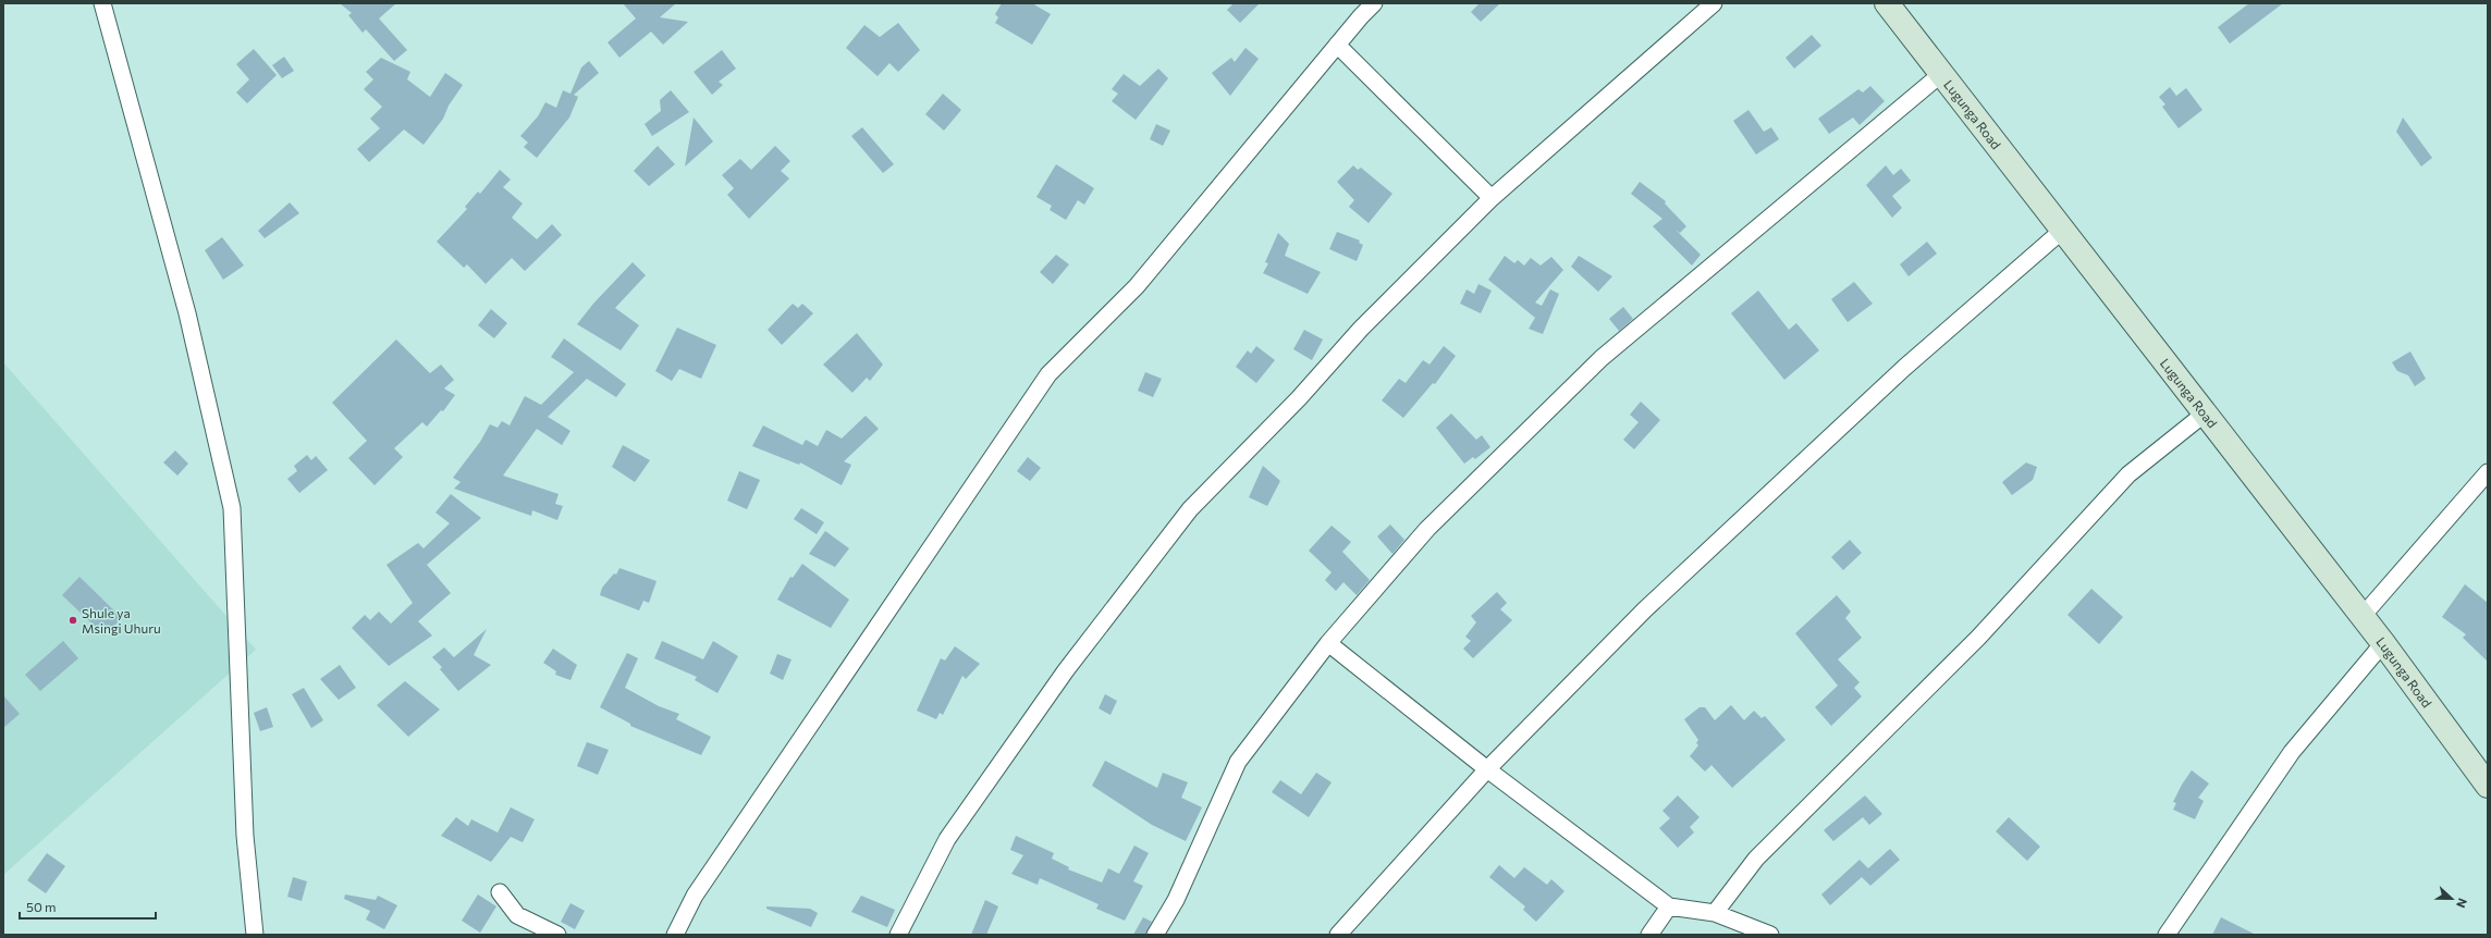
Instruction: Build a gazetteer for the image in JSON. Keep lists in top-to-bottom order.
{
  "streets": {
    "street": ["Lugunga Road"]
  },
  "places": ["Shule ya Msingi Uhuru"],
  "scale_bar": "50 m",
  "north": "right"
}
